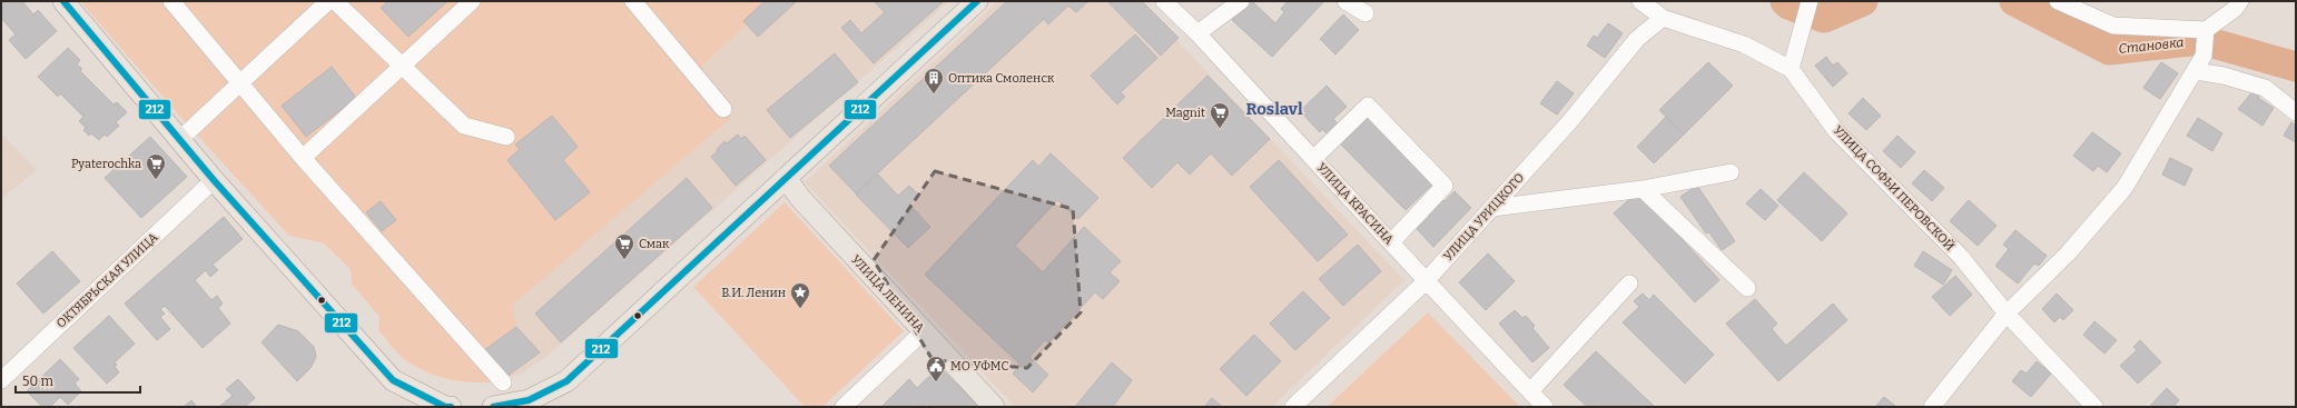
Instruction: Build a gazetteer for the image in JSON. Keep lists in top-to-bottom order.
{
  "streets": {
    "main road": ["УЛИЦА ЛЕНИНА"],
    "street": [
      "УЛИЦА СОФЬИ ПЕРОВСКОЙ",
      "УЛИЦА КРАСИНА",
      "УЛИЦА УРИЦКОГО",
      "ОКТЯБРЬСКАЯ УЛИЦА"
    ]
  },
  "crossings": [
    ["УЛИЦА СОФЬИ ПЕРОВСКОЙ", "УЛИЦА УРИЦКОГО"],
    ["УЛИЦА КРАСИНА", "УЛИЦА УРИЦКОГО"]
  ],
  "districts": ["Roslavl"],
  "water": ["Становка"],
  "places": {
    "building": ["Оптика Смоленск"],
    "supermarket": ["Magnit", "Pyaterochka", "Смак"],
    "place": ["В.И. Ленин"],
    "public building": ["МО УФМС"]
  },
  "lines": ["transit line 212"],
  "scale_bar": "50 m"
}
